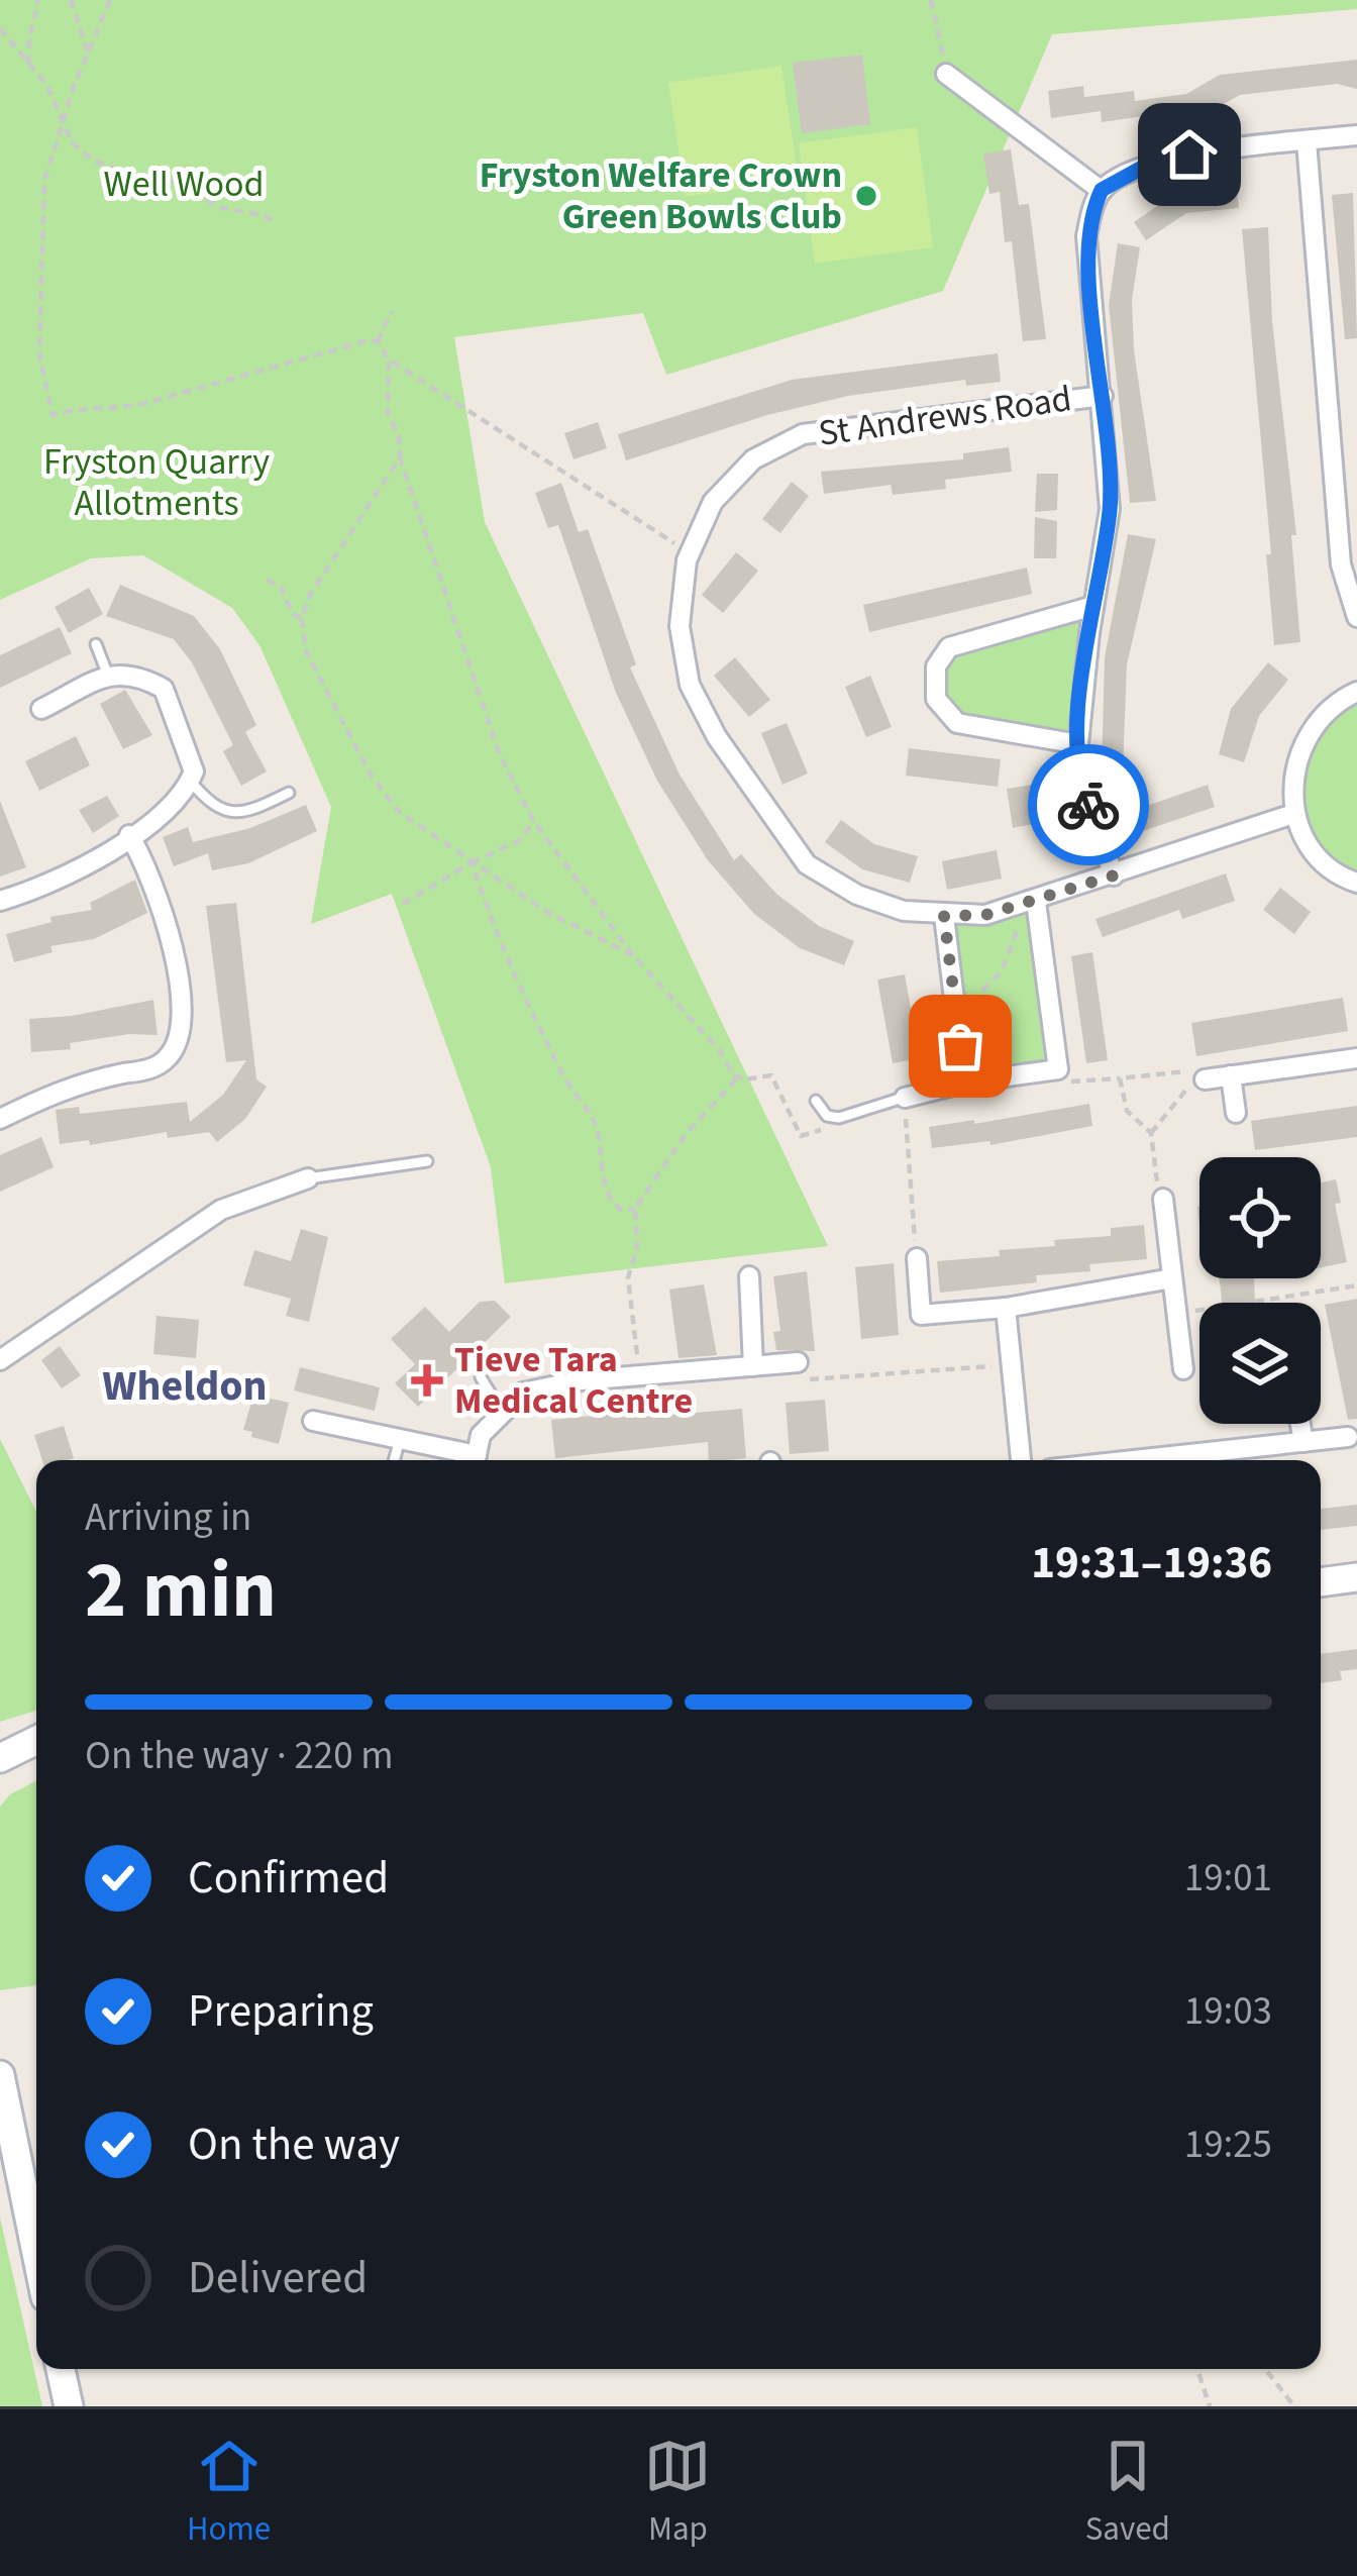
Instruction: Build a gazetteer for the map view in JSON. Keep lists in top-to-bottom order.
{
  "streets": {
    "street": ["St Andrews Road"]
  },
  "districts": ["Wheldon"],
  "parks": ["Well Wood", "Fryston Quarry Allotments"],
  "places": {
    "other": ["Fryston Welfare Crown Green Bowls Club"],
    "health": ["Tieve Tara Medical Centre"]
  },
  "page": {
    "heading": ["2 min", "Arriving in", "19:31–19:36"],
    "bar": "On the way · 220 m",
    "list": [
      ["Confirmed", "19:01"],
      ["Preparing", "19:03"],
      ["On the way", "19:25"],
      "Delivered"
    ],
    "tabs": ["Home", "Map", "Saved"]
  }
}
